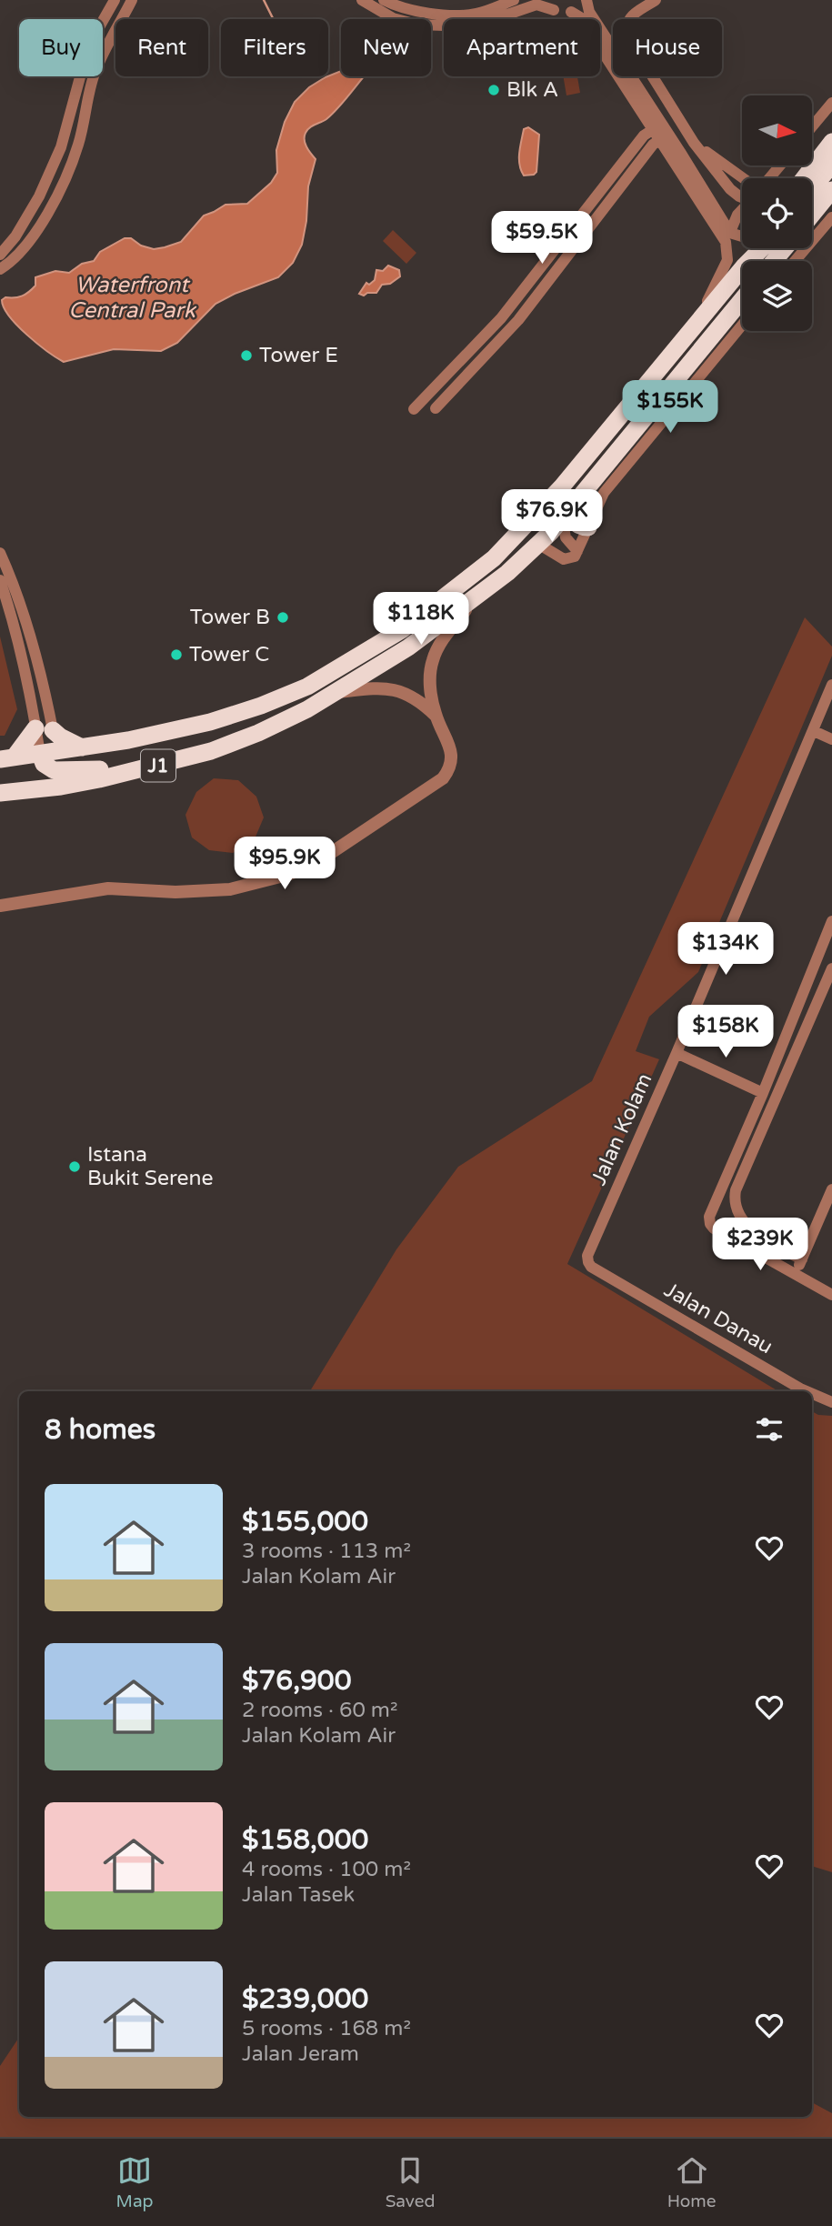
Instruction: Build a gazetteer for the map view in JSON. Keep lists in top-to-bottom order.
{
  "streets": {
    "highway": ["J1"],
    "street": ["Jalan Kolam", "Jalan Danau"]
  },
  "crossings": [
    ["Jalan Kolam", "Jalan Danau"]
  ],
  "water": ["Waterfront Central Park"],
  "places": [
    "Blk A",
    "Tower E",
    "Tower B",
    "Tower C",
    "Istana Bukit Serene"
  ],
  "north": "right",
  "page": {
    "chip": [
      "Buy",
      "Rent",
      "Filters",
      "New",
      "Apartment",
      "House"
    ],
    "price": [
      "$59.5K",
      "$155K",
      "$76.9K",
      "$118K",
      "$95.9K",
      "$134K",
      "$158K",
      "$239K"
    ],
    "heading": "8 homes",
    "list": [
      {
        "name": "$155,000",
        "note": "3 rooms · 113 m² · Jalan Kolam Air"
      },
      {
        "name": "$76,900",
        "note": "2 rooms · 60 m² · Jalan Kolam Air"
      },
      {
        "name": "$158,000",
        "note": "4 rooms · 100 m² · Jalan Tasek"
      },
      {
        "name": "$239,000",
        "note": "5 rooms · 168 m² · Jalan Jeram"
      }
    ],
    "tabs": ["Map", "Saved", "Home"]
  }
}
